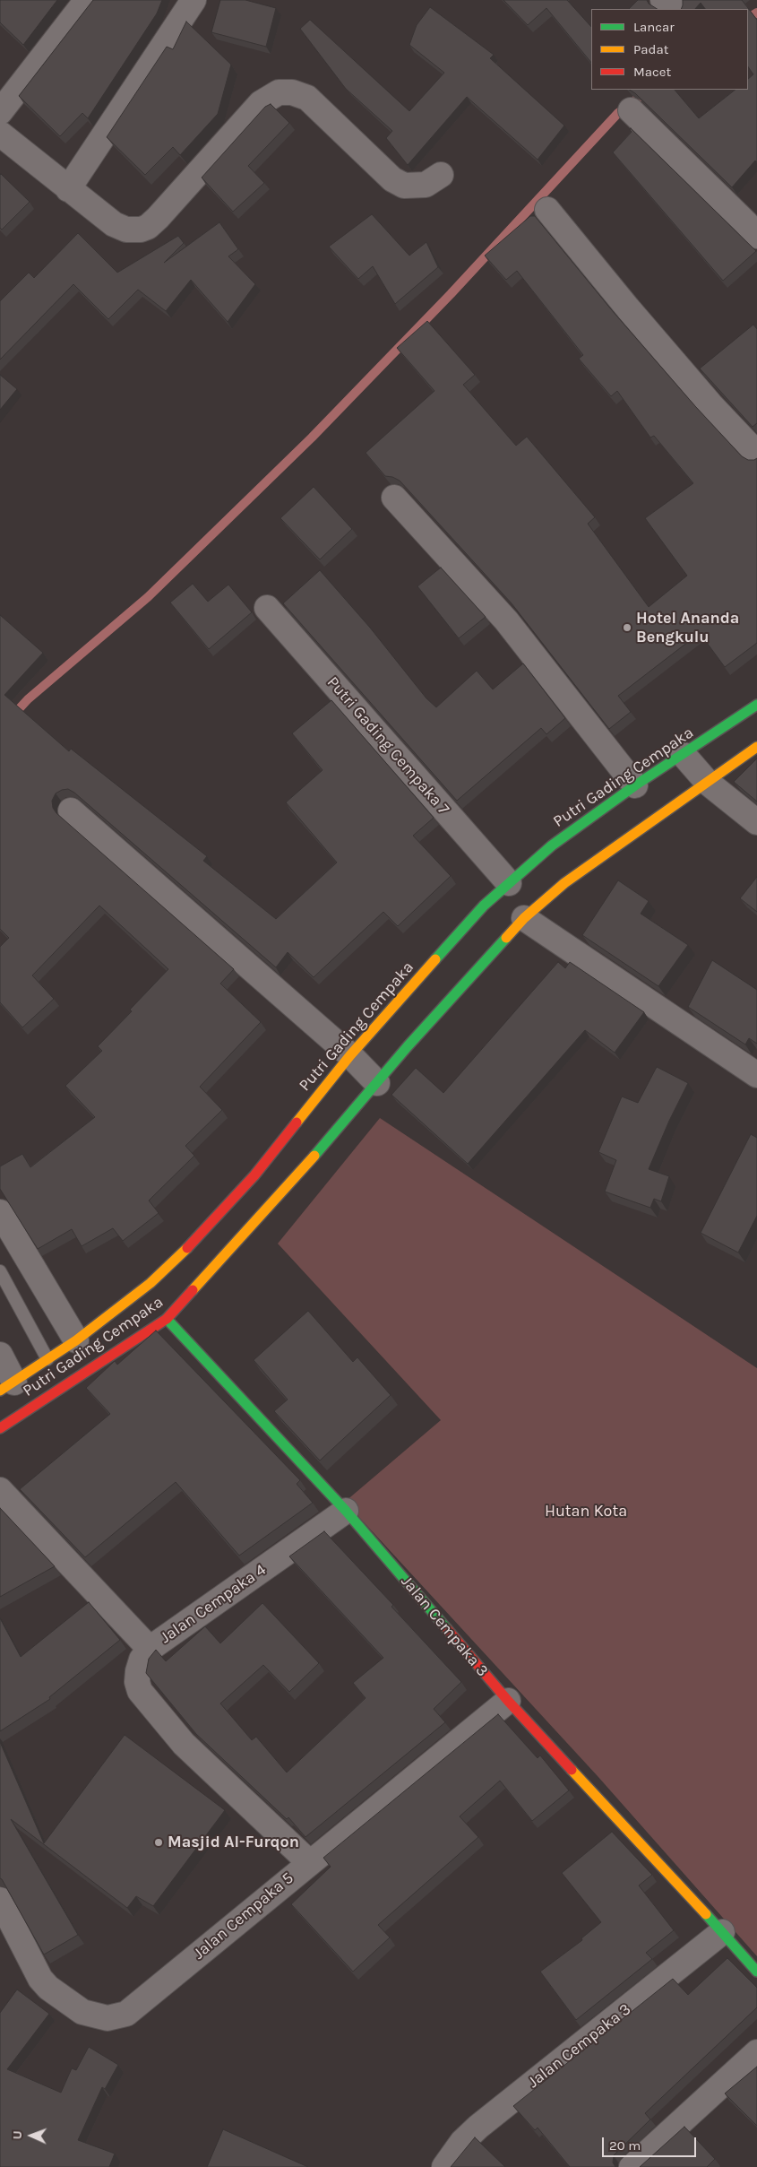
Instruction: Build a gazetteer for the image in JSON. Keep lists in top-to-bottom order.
{
  "streets": {
    "street": [
      "Putri Gading Cempaka 7",
      "Putri Gading Cempaka",
      "Jalan Cempaka 4",
      "Jalan Cempaka 3",
      "Jalan Cempaka 5"
    ]
  },
  "crossings": [
    ["Putri Gading Cempaka 7", "Putri Gading Cempaka"],
    ["Putri Gading Cempaka", "Jalan Cempaka 3"],
    ["Jalan Cempaka 4", "Jalan Cempaka 3"],
    ["Jalan Cempaka 3", "Jalan Cempaka 5"]
  ],
  "parks": ["Hutan Kota"],
  "places": ["Hotel Ananda Bengkulu", "Masjid Al-Furqon"],
  "legend": ["Lancar", "Padat", "Macet"],
  "scale_bar": "20 m",
  "north": "left"
}
